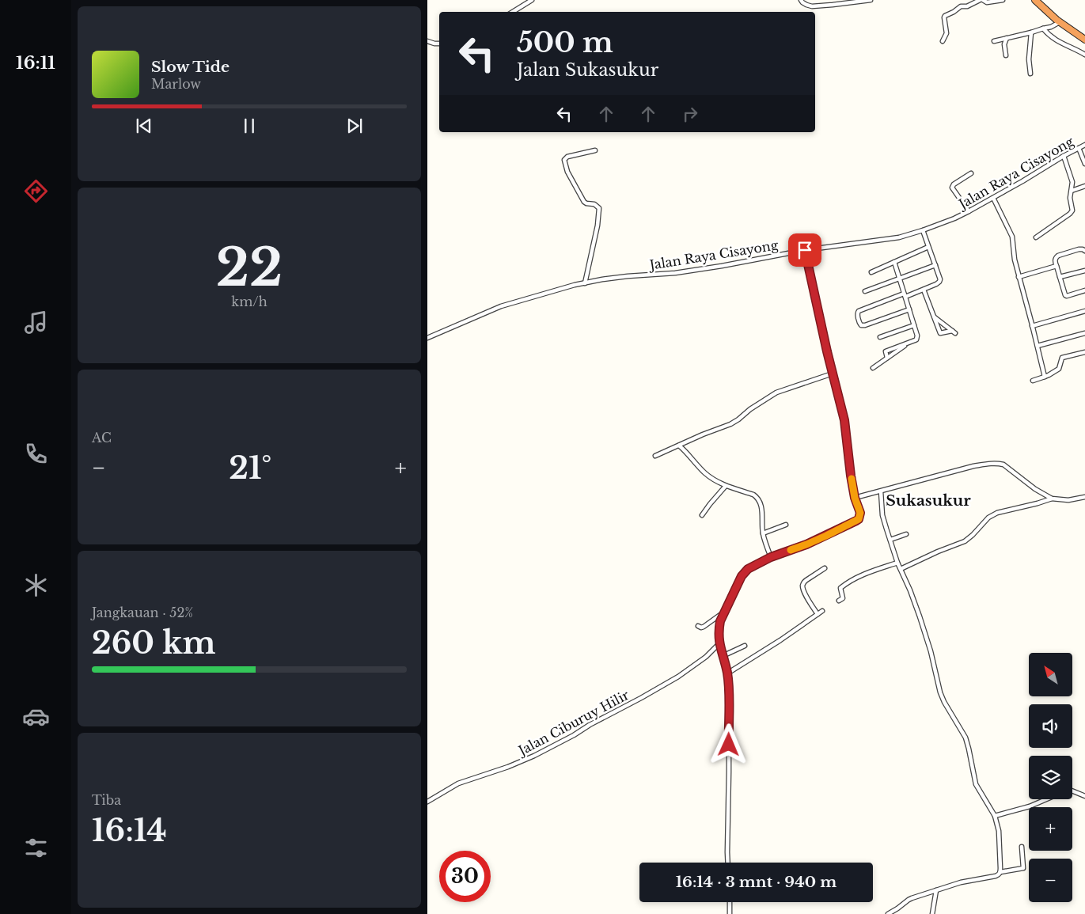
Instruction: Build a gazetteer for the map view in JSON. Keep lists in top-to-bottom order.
{
  "streets": {
    "street": ["Jalan Raya Cisayong", "Jalan Ciburuy Hilir"]
  },
  "districts": ["Sukasukur"],
  "north": "top left",
  "page": {
    "tabs": "16:11",
    "turn": ["500 m", "Jalan Sukasukur"],
    "song": ["Slow Tide", "Marlow"],
    "tile": [
      ["22", "km/h"],
      "AC",
      ["Jangkauan · 52%", "260 km"],
      ["Tiba", "16:14"]
    ],
    "heat": ["−", "21°", "+"],
    "map_buttons": ["+", "−"],
    "limit": "30",
    "trip": "16:14 · 3 mnt · 940 m"
  }
}
